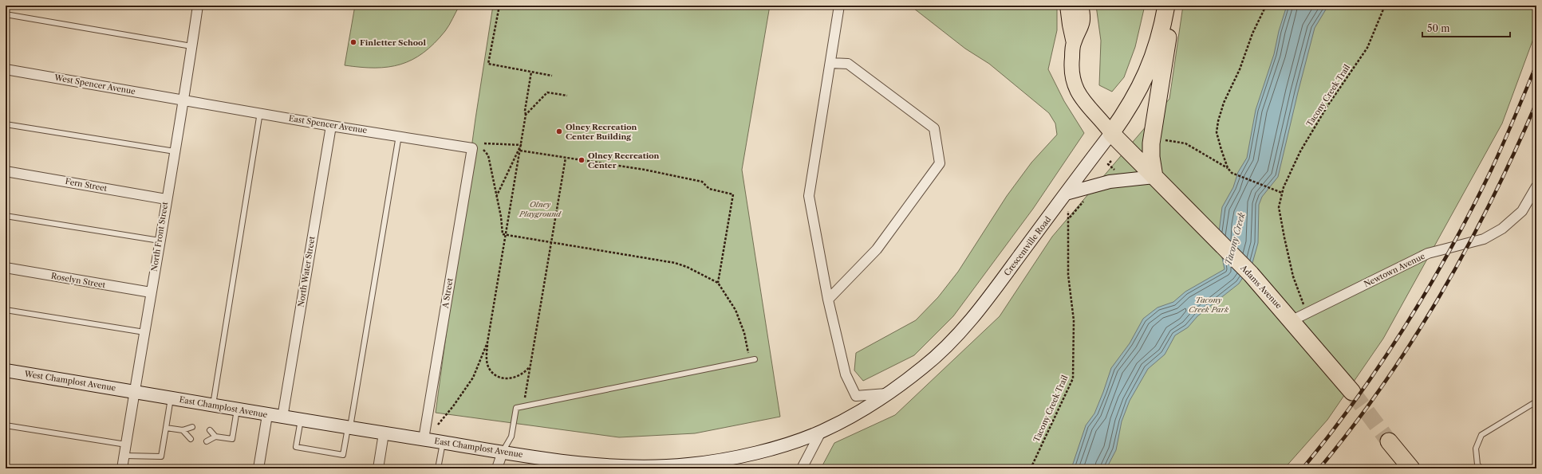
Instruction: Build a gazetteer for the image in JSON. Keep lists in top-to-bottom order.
{
  "streets": {
    "highway": ["Crescentville Road", "Adams Avenue"],
    "street": [
      "West Spencer Avenue",
      "East Spencer Avenue",
      "Fern Street",
      "North Front Street",
      "Newtown Avenue",
      "North Water Street",
      "Roselyn Street",
      "A Street",
      "West Champlost Avenue",
      "East Champlost Avenue"
    ],
    "path": ["Tacony Creek Trail"]
  },
  "crossings": [
    ["West Spencer Avenue", "East Spencer Avenue"],
    ["West Spencer Avenue", "North Front Street"],
    ["Tacony Creek Trail", "Newtown Avenue"],
    ["East Spencer Avenue", "North Front Street"],
    ["East Spencer Avenue", "North Water Street"],
    ["East Spencer Avenue", "A Street"],
    ["Fern Street", "North Front Street"],
    ["North Front Street", "Roselyn Street"],
    ["North Front Street", "West Champlost Avenue"],
    ["North Front Street", "East Champlost Avenue"],
    ["Crescentville Road", "Adams Avenue"],
    ["Crescentville Road", "East Champlost Avenue"],
    ["Newtown Avenue", "Adams Avenue"],
    ["North Water Street", "East Champlost Avenue"],
    ["A Street", "East Champlost Avenue"],
    ["West Champlost Avenue", "East Champlost Avenue"]
  ],
  "water": ["Tacony Creek"],
  "parks": ["Olney Playground", "Tacony Creek Park"],
  "places": ["Finletter School", "Olney Recreation Center Building", "Olney Recreation Center"],
  "scale_bar": "50 m"
}
